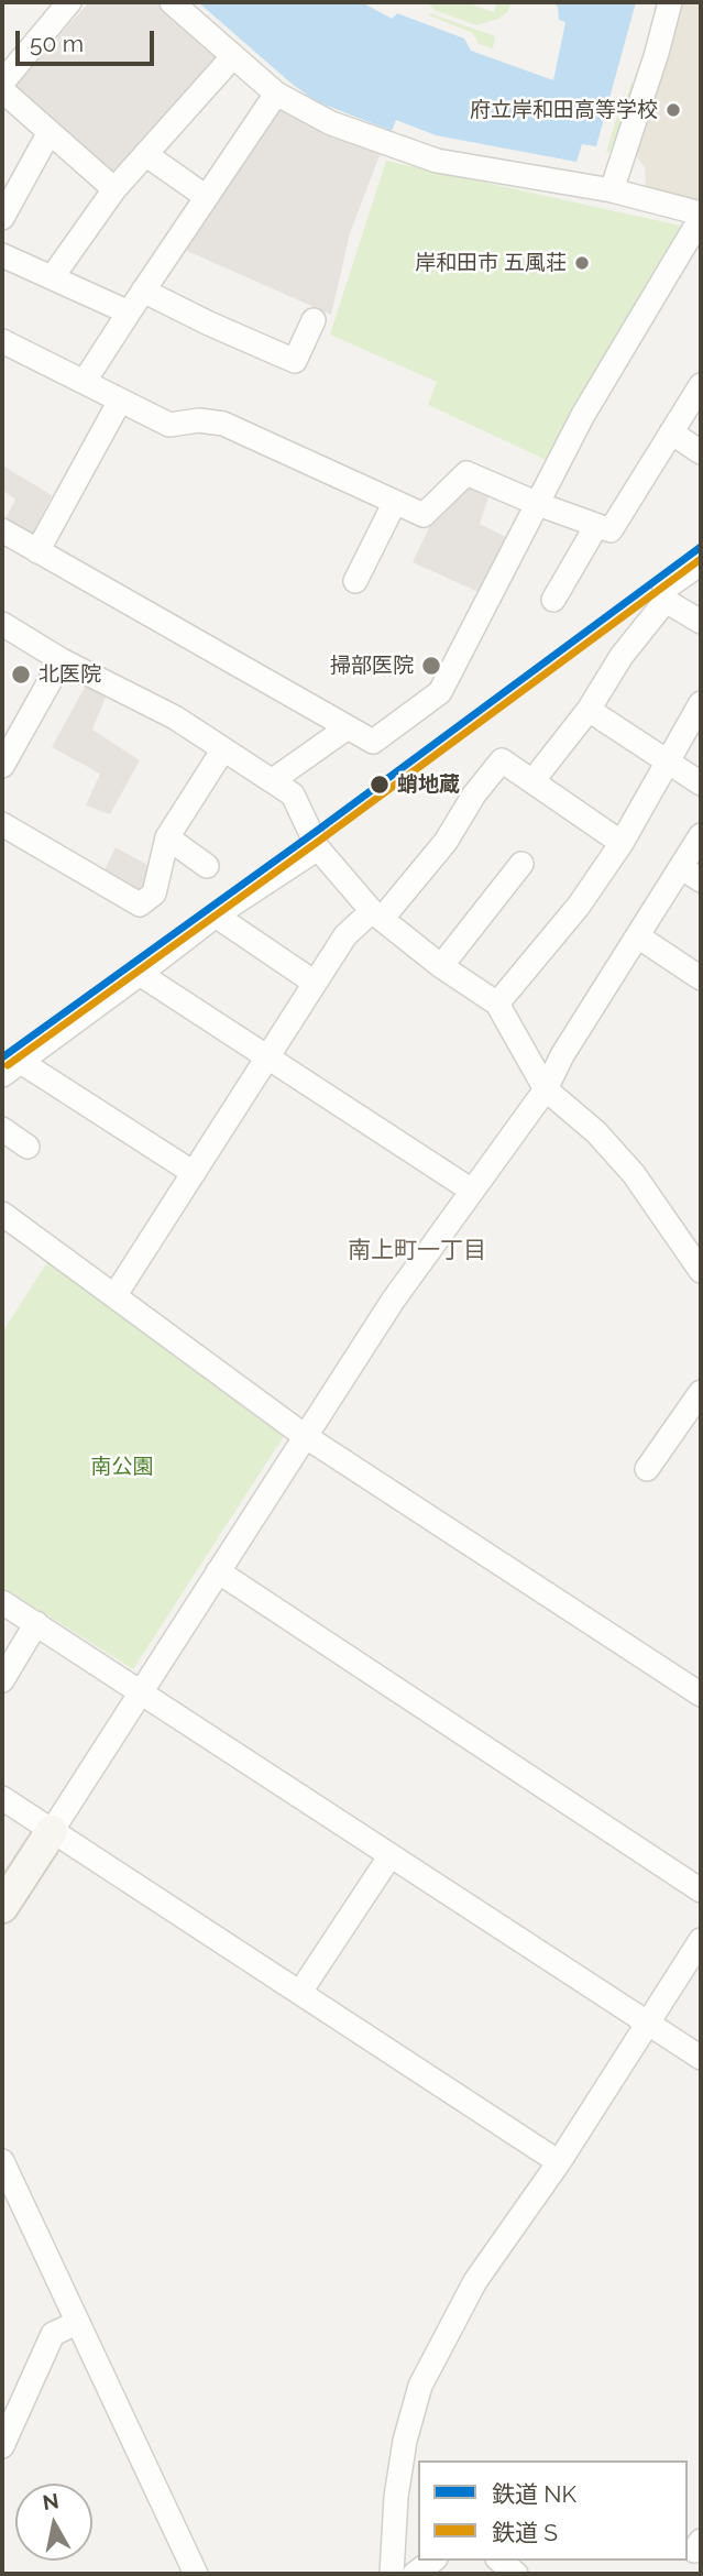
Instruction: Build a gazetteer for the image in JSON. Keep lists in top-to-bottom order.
{
  "districts": ["南上町一丁目"],
  "parks": ["南公園"],
  "places": [
    "府立岸和田高等学校",
    "岸和田市 五風荘",
    "掃部医院",
    "北医院",
    "蛸地蔵"
  ],
  "lines": ["rail line NK", "rail line S"],
  "legend": ["鉄道 NK", "鉄道 S"],
  "scale_bar": "50 m",
  "north": "top"
}
